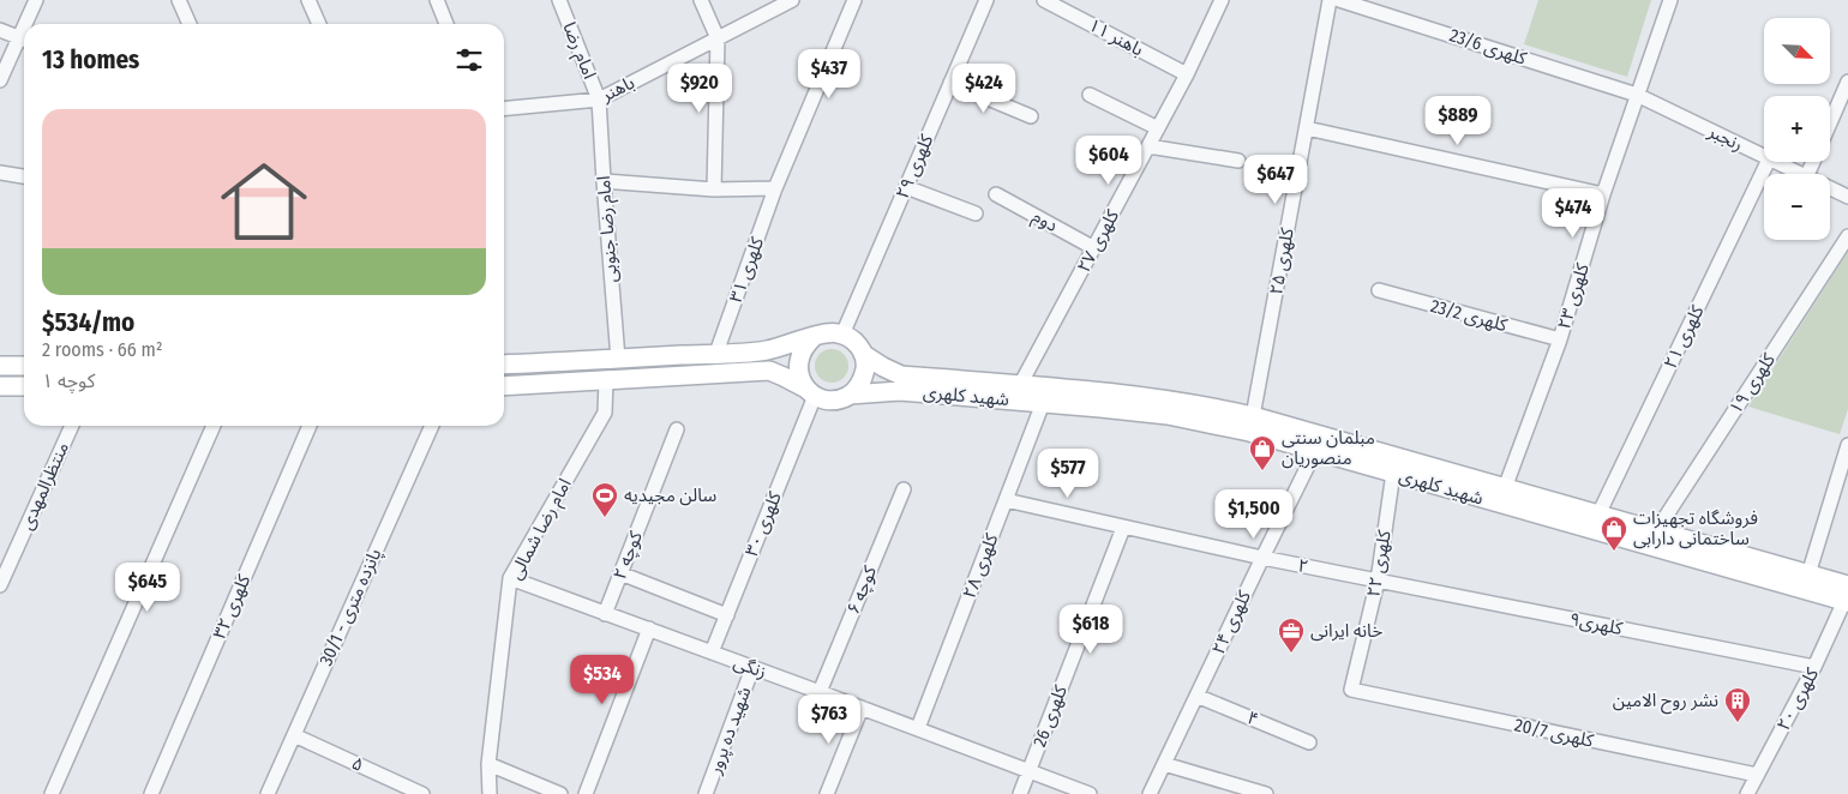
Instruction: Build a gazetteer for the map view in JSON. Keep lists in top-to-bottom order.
{
  "streets": {
    "main road": ["شهید کلهری"],
    "street": [
      "باهنر ۱۱",
      "کلهری 23/6",
      "امام رضا",
      "باهنر",
      "رنجبر",
      "کلهری ۲۹",
      "دوم",
      "امام رضا جنوبی",
      "کلهری ۲۷",
      "کلهری ۲۵",
      "کلهری ۳۱",
      "کلهری ۲۳",
      "کلهری 23/2",
      "کلهری ۲۱",
      "کلهری ۱۹",
      "منتظرالمهدی",
      "کلهری ۳۰",
      "امام رضا شمالی",
      "۲ کوچه",
      "کلهری ۲۲",
      "کلهری ۲۸",
      "۲",
      "۶ کوچه",
      "کلهری ۳۲",
      "30/1 - پانزده متری",
      "کلهری ۲۴",
      "کلهری۹",
      "زنگی",
      "کلهری ۲۰",
      "کلهری 26",
      "۴",
      "شهید ده پرور",
      "کلهری 20/7",
      "۵"
    ]
  },
  "crossings": [
    ["باهنر ۱۱", "کلهری ۲۷"],
    ["کلهری 23/6", "رنجبر"],
    ["کلهری 23/6", "کلهری ۲۳"],
    ["امام رضا", "باهنر"],
    ["امام رضا", "امام رضا جنوبی"],
    ["باهنر", "امام رضا جنوبی"],
    ["رنجبر", "کلهری ۲۳"],
    ["کلهری ۲۹", "شهید کلهری"],
    ["کلهری ۲۹", "کلهری ۳۰"],
    ["دوم", "کلهری ۲۷"],
    ["کلهری ۲۷", "شهید کلهری"],
    ["کلهری ۲۵", "شهید کلهری"],
    ["کلهری ۲۳", "کلهری 23/2"],
    ["کلهری ۲۳", "شهید کلهری"],
    ["کلهری ۲۱", "شهید کلهری"],
    ["کلهری ۱۹", "شهید کلهری"],
    ["شهید کلهری", "کلهری ۳۰"],
    ["شهید کلهری", "کلهری ۲۲"],
    ["شهید کلهری", "کلهری ۲۸"],
    ["شهید کلهری", "کلهری ۲۴"],
    ["شهید کلهری", "کلهری ۲۰"],
    ["کلهری ۳۰", "زنگی"],
    ["امام رضا شمالی", "زنگی"],
    ["۲ کوچه", "زنگی"],
    ["کلهری ۲۲", "۲"],
    ["کلهری ۲۲", "کلهری۹"],
    ["کلهری ۲۲", "کلهری 20/7"],
    ["کلهری ۲۸", "۲"],
    ["کلهری ۲۸", "زنگی"],
    ["۲", "کلهری ۲۴"],
    ["۲", "کلهری۹"],
    ["۲", "کلهری 26"],
    ["۶ کوچه", "زنگی"],
    ["30/1 - پانزده متری", "۵"],
    ["کلهری ۲۴", "۴"],
    ["کلهری۹", "کلهری ۲۰"],
    ["زنگی", "کلهری 26"],
    ["زنگی", "شهید ده پرور"],
    ["کلهری ۲۰", "کلهری 20/7"]
  ],
  "places": {
    "shop": ["مبلمان سنتی منصوریان", "فروشگاه تجهیزات ساختمانی دارابی"],
    "sports": ["سالن مجیدیه"],
    "office": ["خانه ایرانی"],
    "building": ["نشر روح الامین"]
  },
  "north": "bottom right",
  "page": {
    "map_buttons": ["+", "−"],
    "heading": "13 homes",
    "price": [
      "$437",
      "$920",
      "$424",
      "$889",
      "$604",
      "$647",
      "$474",
      "$577",
      "$1,500",
      "$645",
      "$618",
      "$534",
      "$763"
    ],
    "list": [
      {
        "name": "$534/mo",
        "note": "2 rooms · 66 m² · ۱ کوچه"
      }
    ]
  }
}
